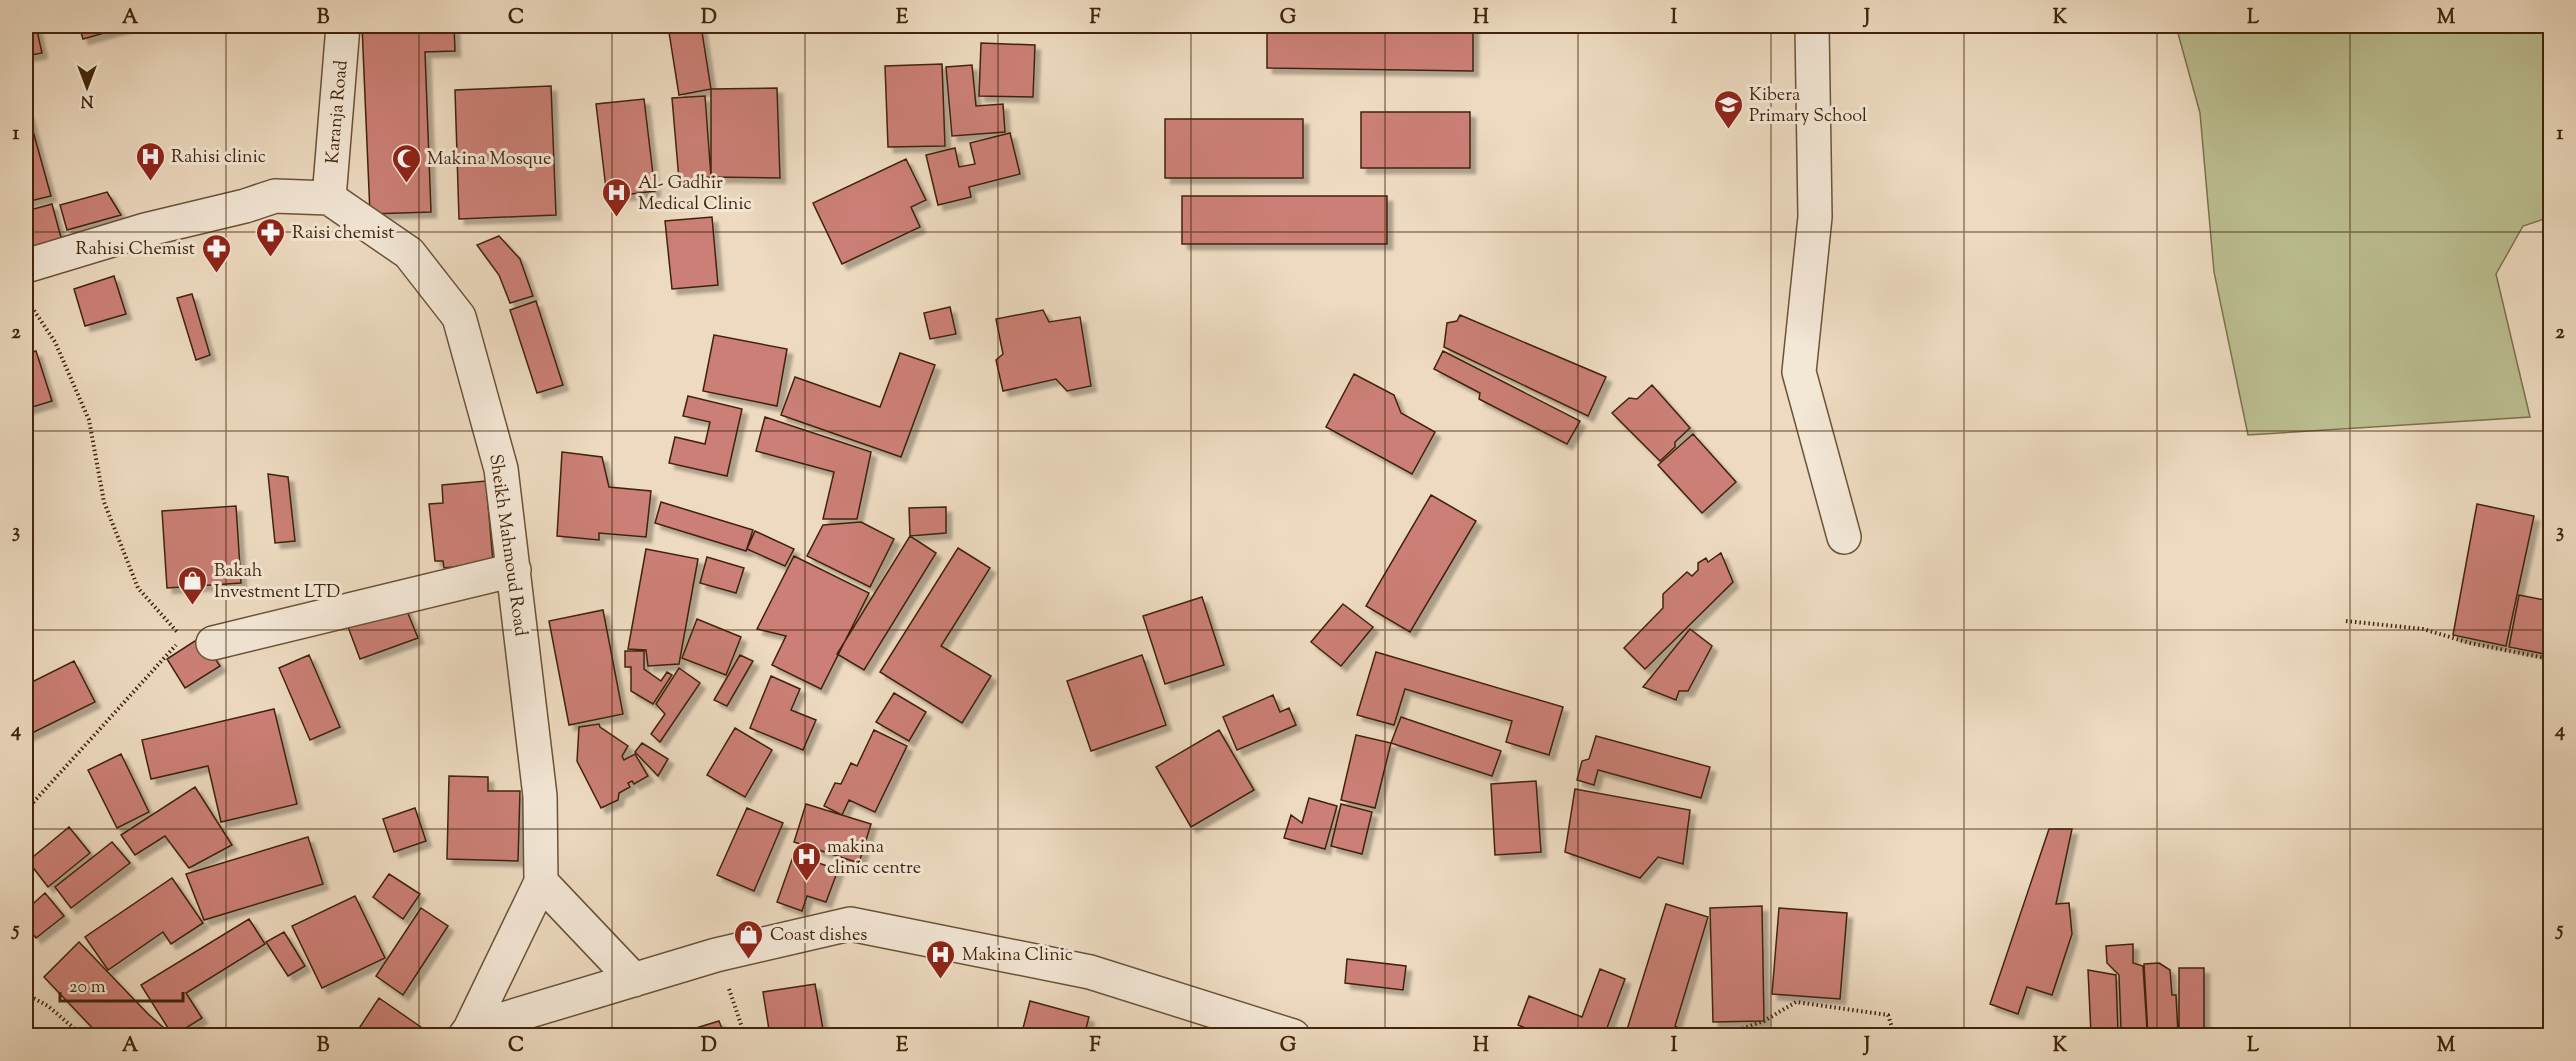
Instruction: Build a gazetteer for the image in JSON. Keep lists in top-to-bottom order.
{
  "streets": {
    "street": ["Karanja Road", "Sheikh Mahmoud Road"]
  },
  "crossings": [
    ["Karanja Road", "Sheikh Mahmoud Road"]
  ],
  "places": {
    "school or university": ["Kibera Primary School"],
    "hospital": [
      "Rahisi clinic",
      "Al- Gadhir Medical Clinic",
      "makina clinic centre",
      "Makina Clinic"
    ],
    "mosque": ["Makina Mosque"],
    "pharmacy": ["Raisi chemist", "Rahisi Chemist"],
    "shop": ["Bakah Investment LTD", "Coast dishes"]
  },
  "scale_bar": "20 m",
  "north": "bottom",
  "grid": {
    "columns": [
      "A",
      "B",
      "C",
      "D",
      "E",
      "F",
      "G",
      "H",
      "I",
      "J",
      "K",
      "L",
      "M"
    ],
    "rows": [
      "1",
      "2",
      "3",
      "4",
      "5"
    ]
  }
}
